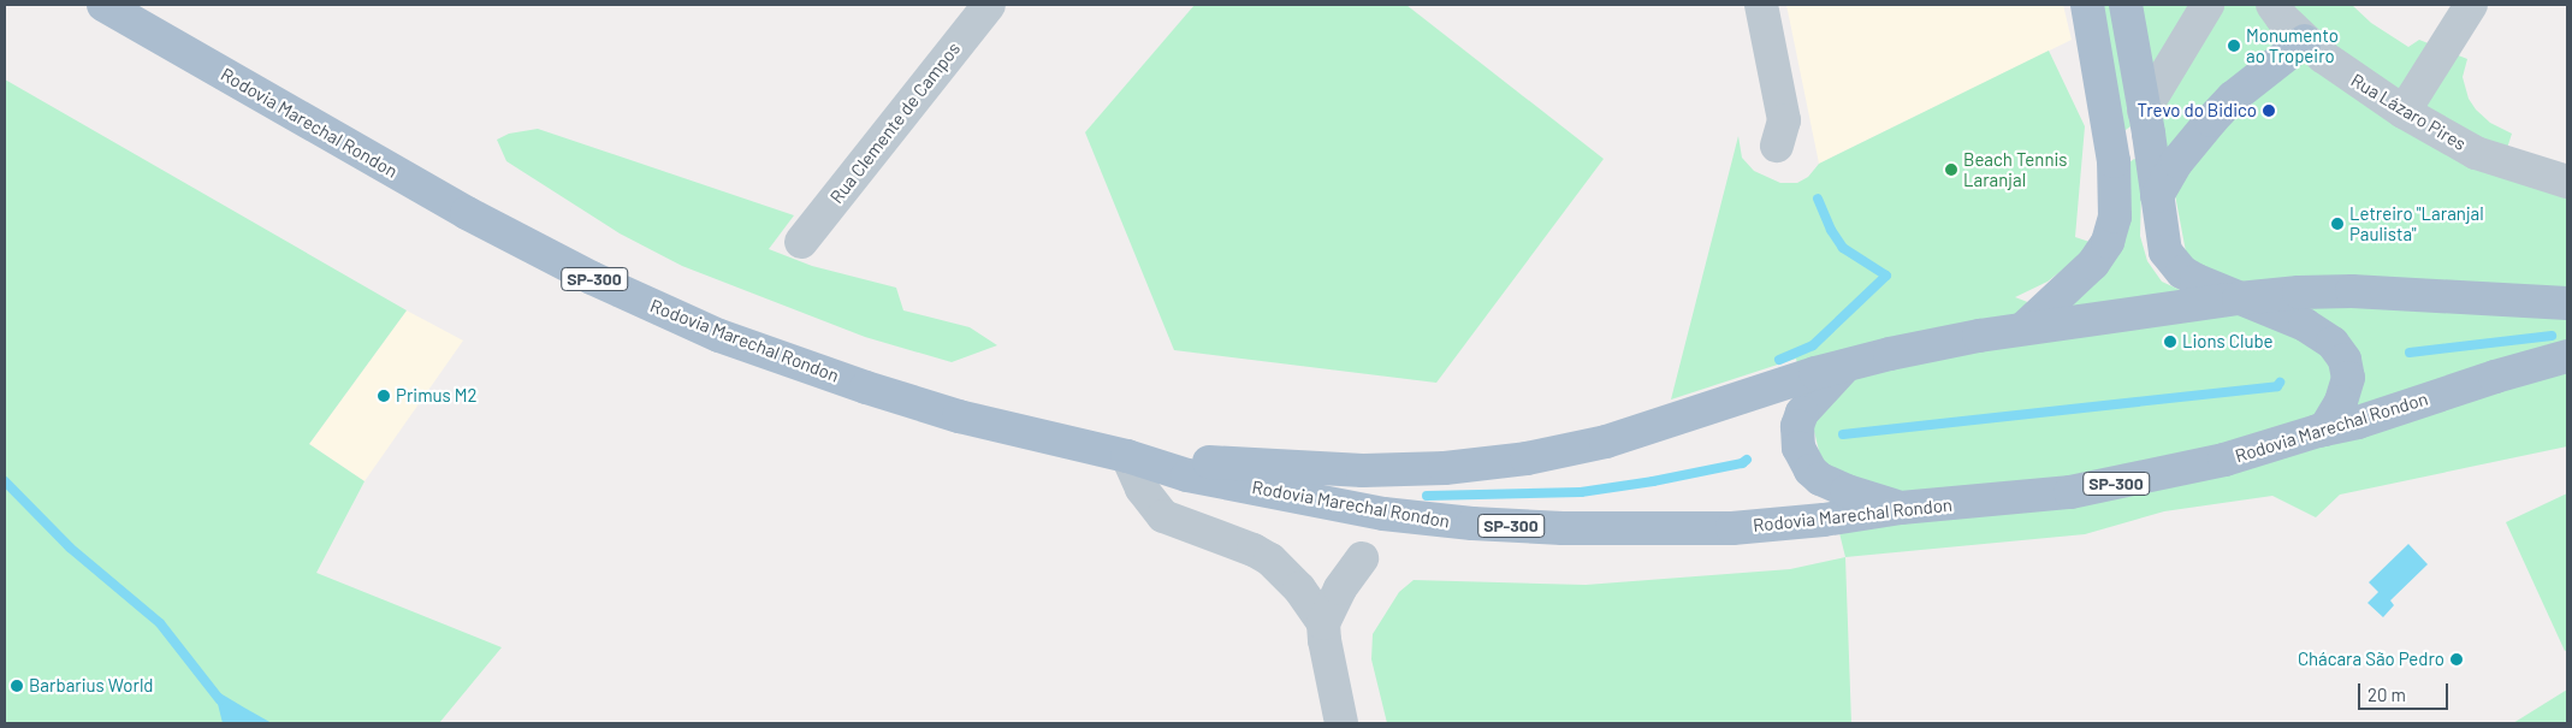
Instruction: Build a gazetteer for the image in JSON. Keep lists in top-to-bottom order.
{
  "streets": {
    "main road": ["Rodovia Marechal Rondon", "SP-300"],
    "street": ["Rua Lázaro Pires", "Rua Clemente de Campos"]
  },
  "places": [
    "Monumento ao Tropeiro",
    "Trevo do Bidico",
    "Beach Tennis Laranjal",
    "Letreiro \"Laranjal Paulista\"",
    "Lions Clube",
    "Primus M2",
    "Chácara São Pedro",
    "Barbarius World"
  ],
  "scale_bar": "20 m"
}
